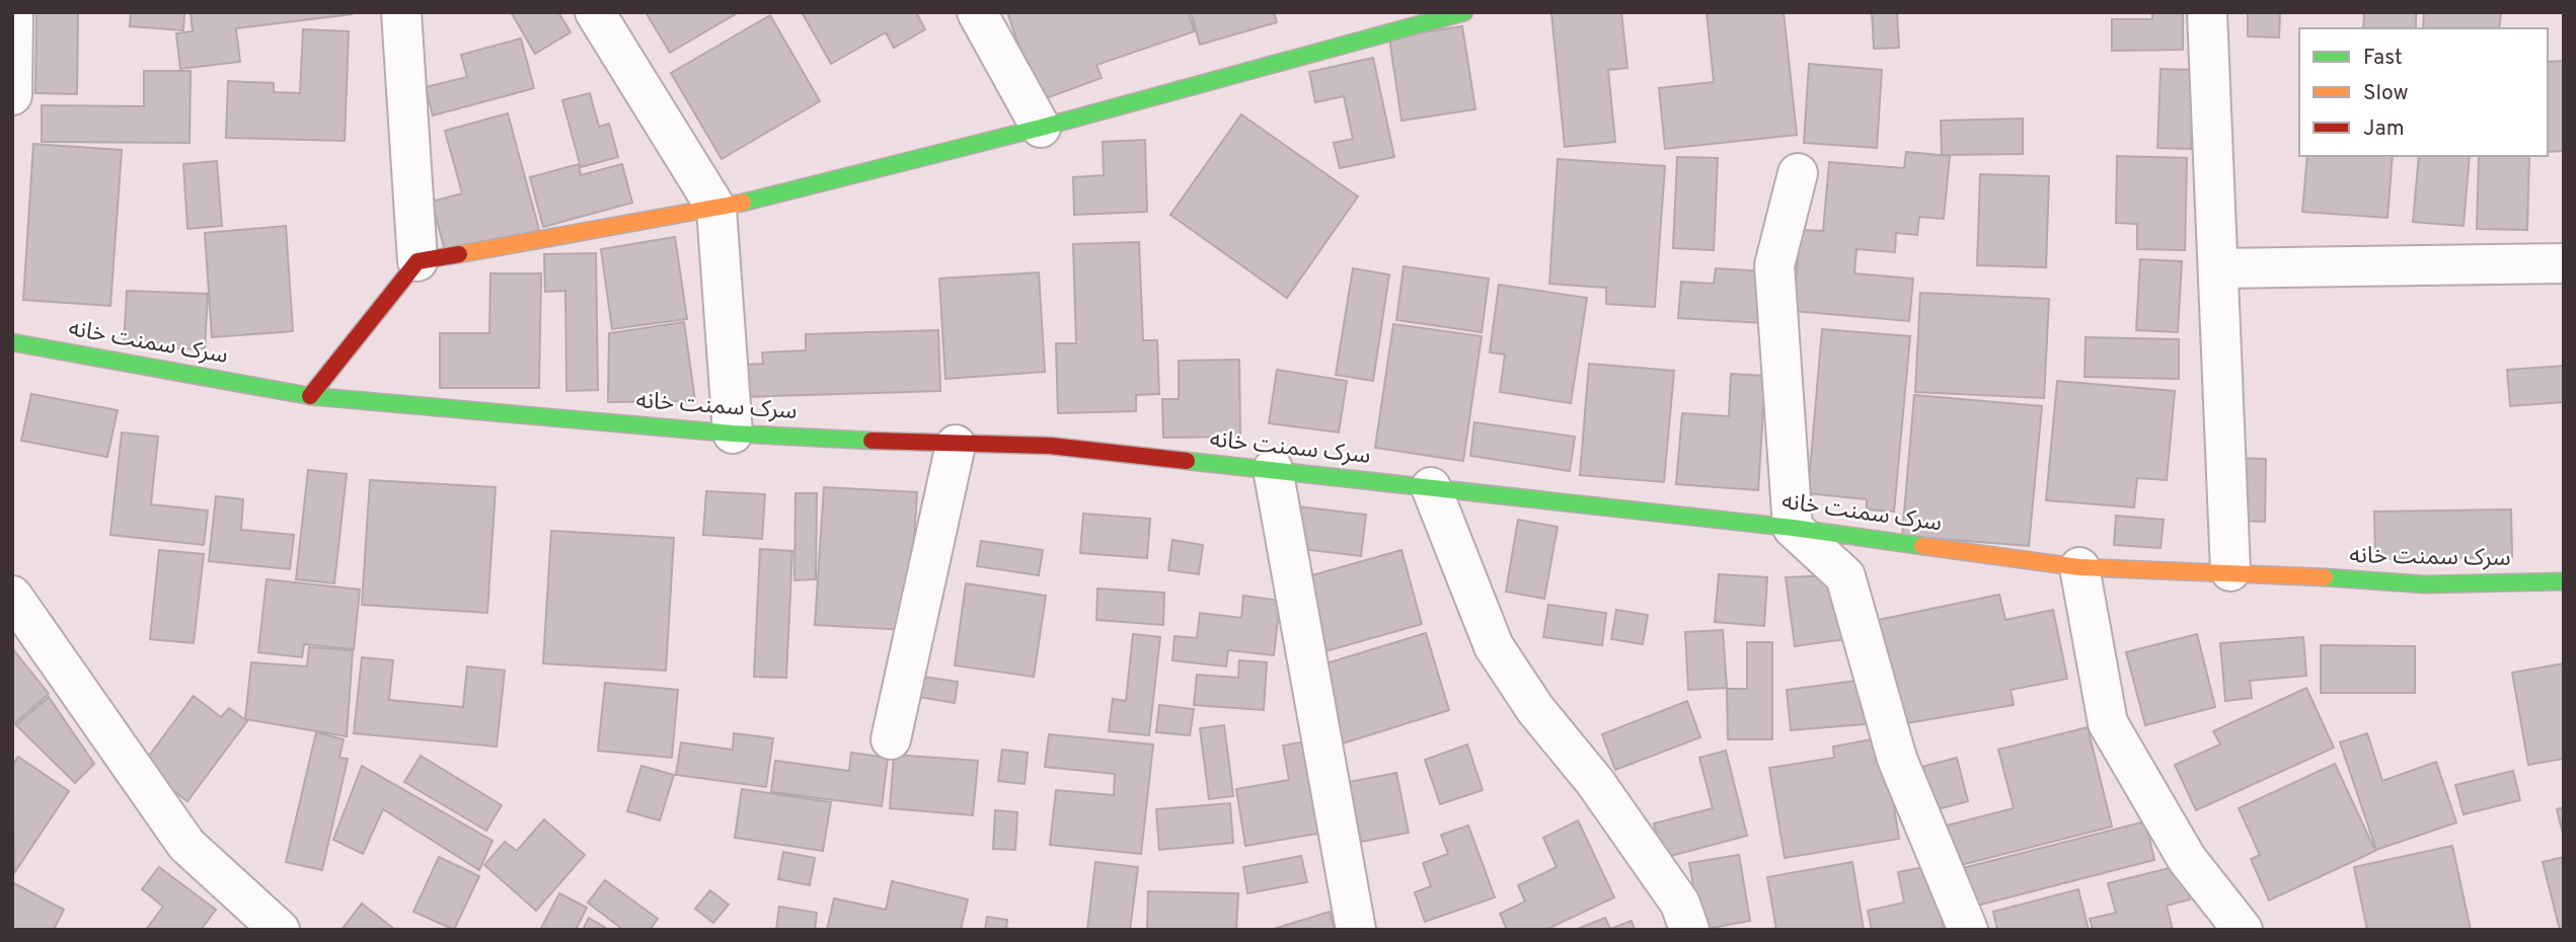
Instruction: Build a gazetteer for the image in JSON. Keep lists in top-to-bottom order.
{
  "streets": {
    "street": ["سرک سمنت خانه"]
  },
  "legend": ["Fast", "Slow", "Jam"]
}
